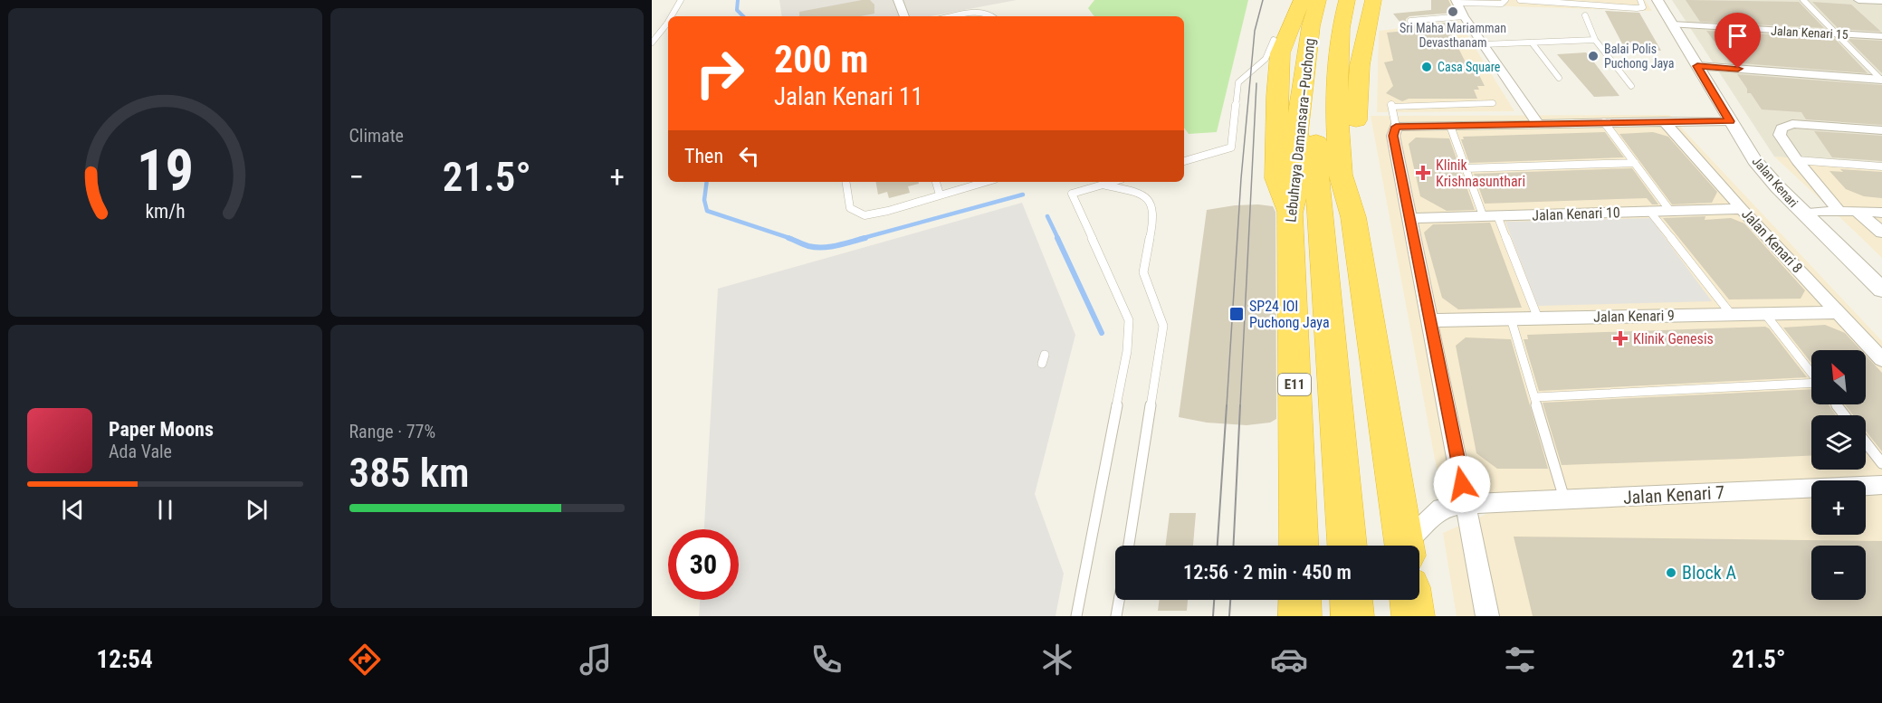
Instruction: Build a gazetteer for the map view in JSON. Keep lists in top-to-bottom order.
{
  "streets": {
    "highway": ["Lebuhraya Damansara–Puchong", "E11"],
    "street": [
      "Jalan Kenari 15",
      "Jalan Kenari",
      "Jalan Kenari 10",
      "Jalan Kenari 8",
      "Jalan Kenari 9",
      "Jalan Kenari 7"
    ]
  },
  "crossings": [
    ["Jalan Kenari 15", "Jalan Kenari"],
    ["Jalan Kenari 10", "Jalan Kenari 8"],
    ["Jalan Kenari 8", "Jalan Kenari 9"]
  ],
  "places": {
    "other": [
      "Sri Maha Mariamman Devasthanam",
      "Balai Polis Puchong Jaya",
      "Casa Square",
      "Block A"
    ],
    "health": ["Klinik Krishnasunthari", "Klinik Genesis"],
    "transit": ["SP24 IOI Puchong Jaya"]
  },
  "north": "top left",
  "page": {
    "tile": [
      "Climate",
      ["Range · 77%", "385 km"]
    ],
    "turn": ["200 m", "Jalan Kenari 11"],
    "then": "Then",
    "heat": ["−", "21.5°", "+"],
    "map_buttons": ["+", "−"],
    "song": ["Paper Moons", "Ada Vale"],
    "limit": "30",
    "trip": "12:56 · 2 min · 450 m",
    "tabs": ["12:54", "21.5°"],
    "gauge": ["19", "km/h"]
  }
}
